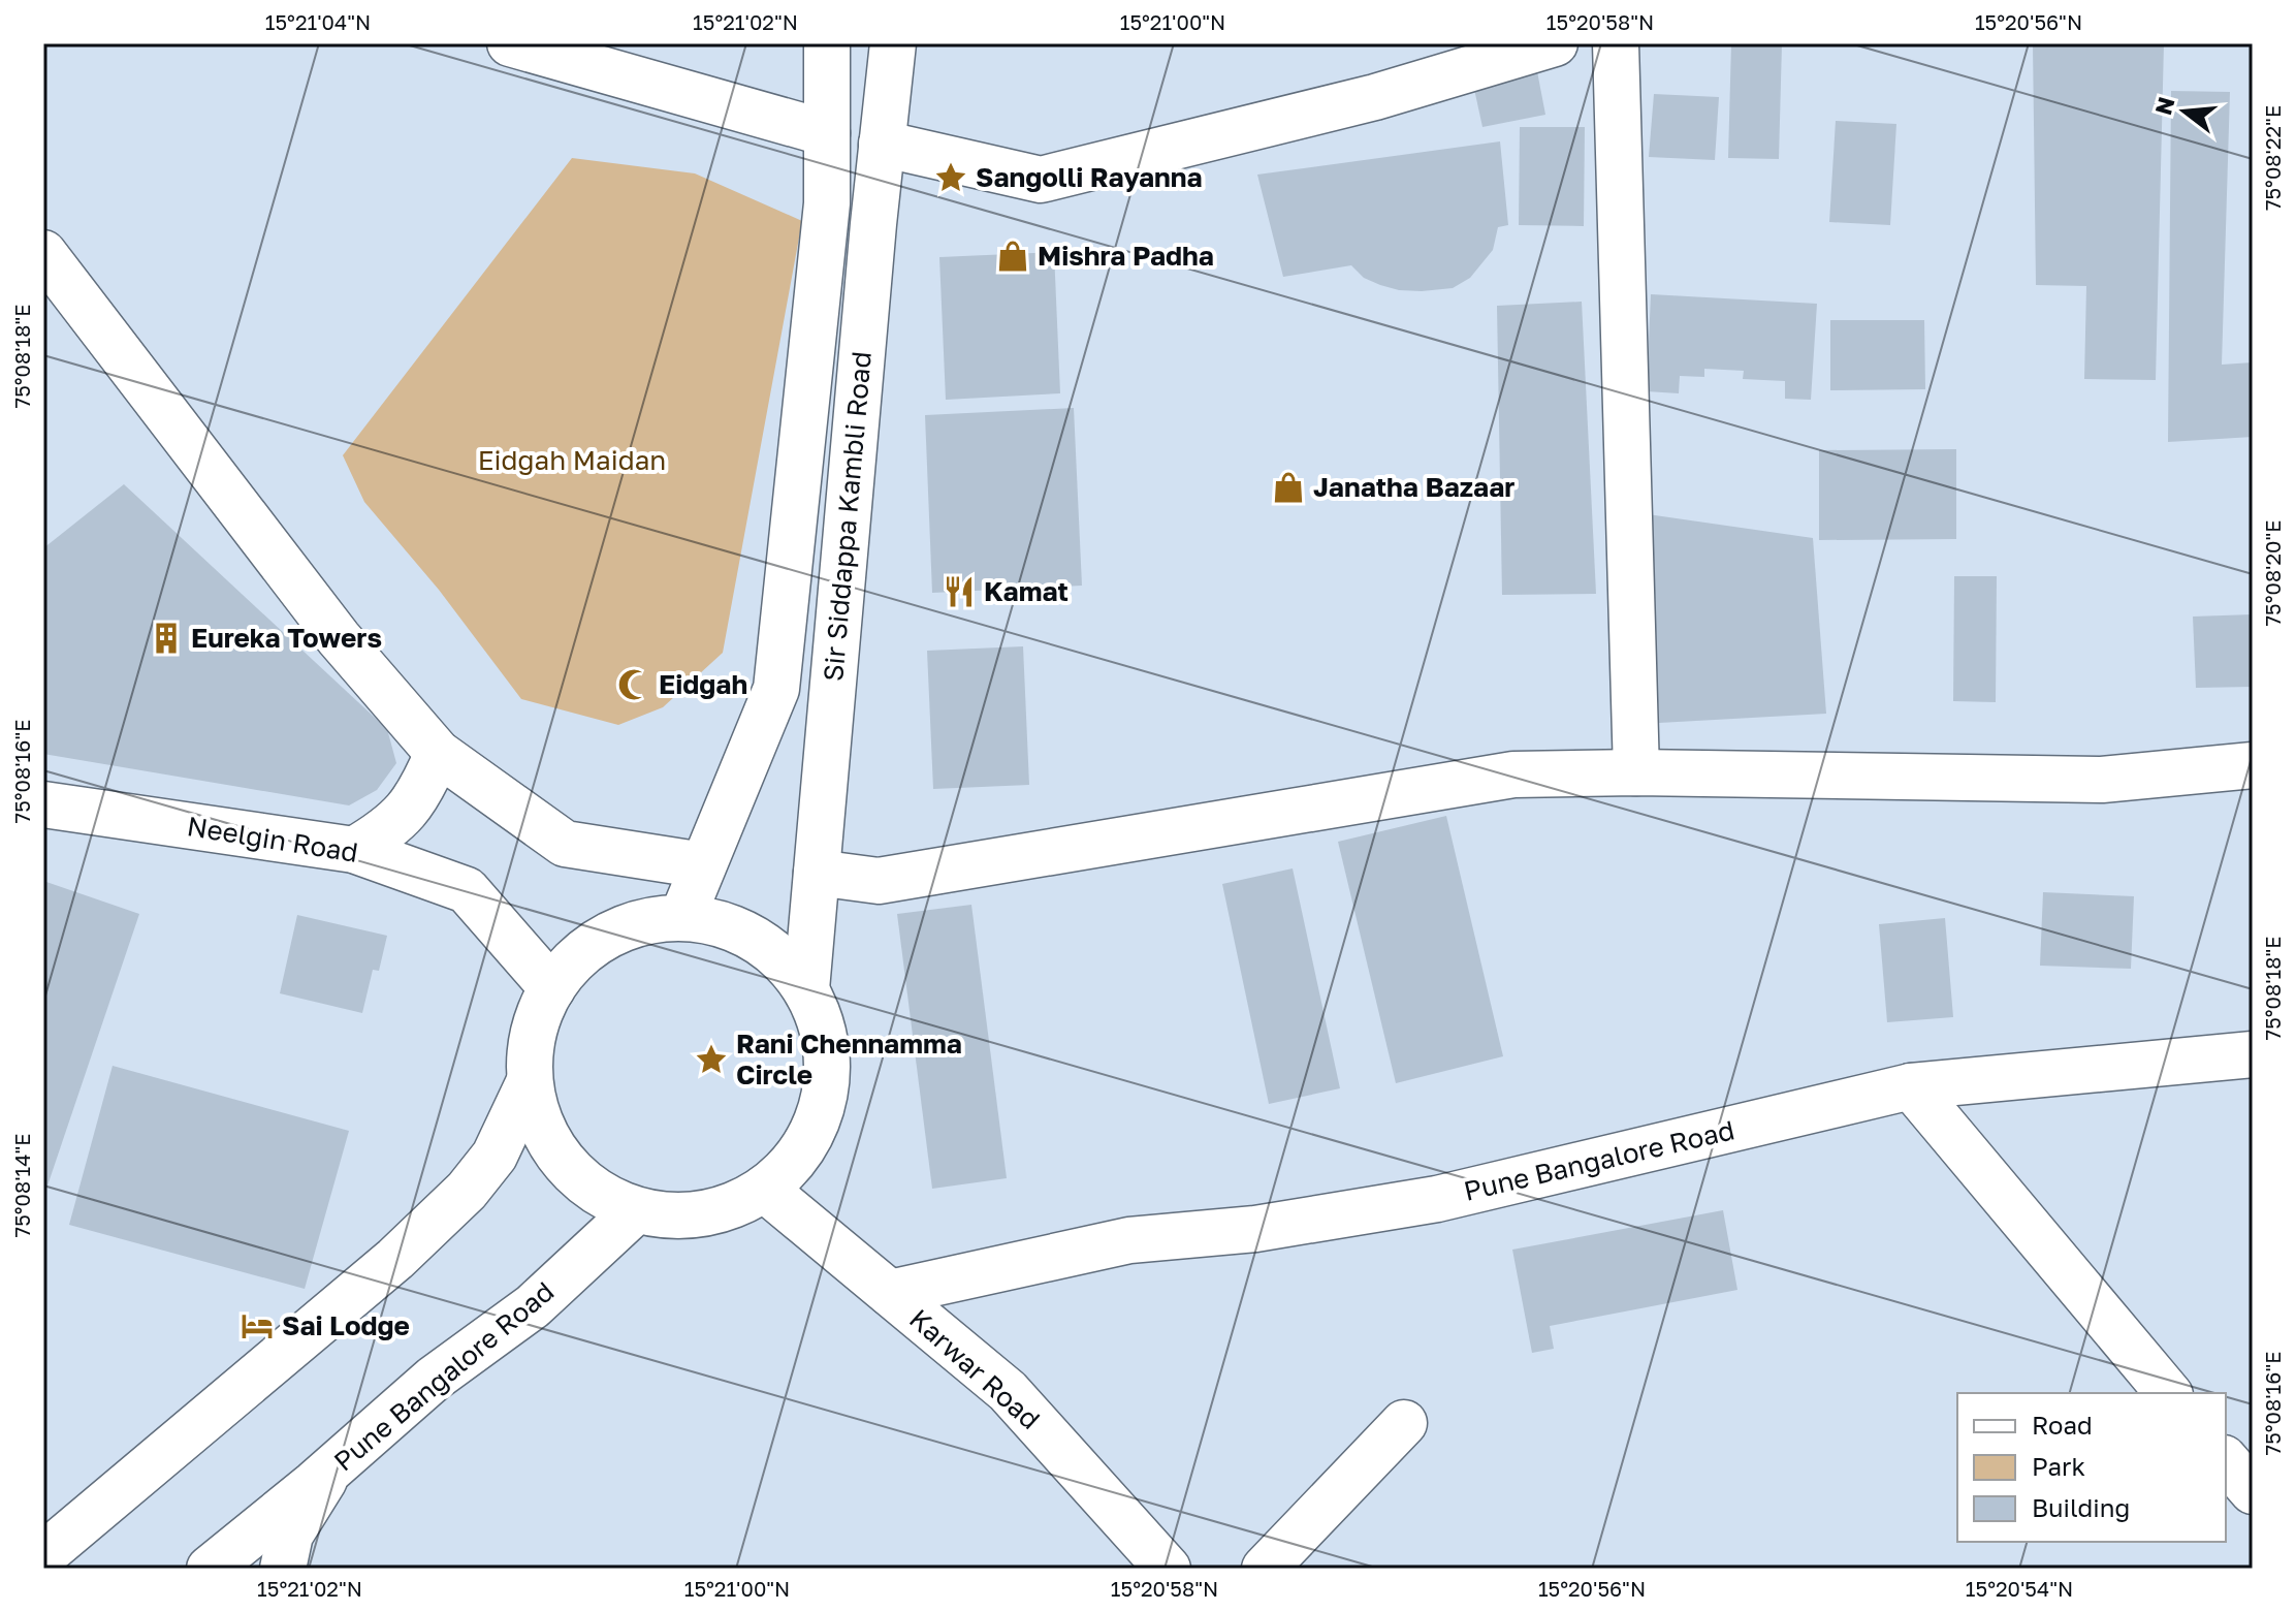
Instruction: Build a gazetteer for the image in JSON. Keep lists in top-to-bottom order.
{
  "streets": {
    "main road": [
      "Sir Siddappa Kambli Road",
      "Neelgin Road",
      "Pune Bangalore Road",
      "Karwar Road"
    ]
  },
  "crossings": [
    ["Pune Bangalore Road", "Karwar Road"]
  ],
  "parks": ["Eidgah Maidan"],
  "places": {
    "place": ["Sangolli Rayanna", "Rani Chennamma Circle"],
    "shop": ["Mishra Padha", "Janatha Bazaar"],
    "restaurant": ["Kamat"],
    "building": ["Eureka Towers"],
    "mosque": ["Eidgah"],
    "hotel": ["Sai Lodge"]
  },
  "legend": ["Road", "Park", "Building"],
  "north": "left",
  "coordinates": [
    "15°21'04\"N",
    "15°21'02\"N",
    "15°21'00\"N",
    "15°20'58\"N",
    "15°20'56\"N",
    "75°08'22\"E",
    "75°08'18\"E",
    "75°08'20\"E",
    "75°08'16\"E",
    "75°08'14\"E",
    "15°20'54\"N"
  ]
}
